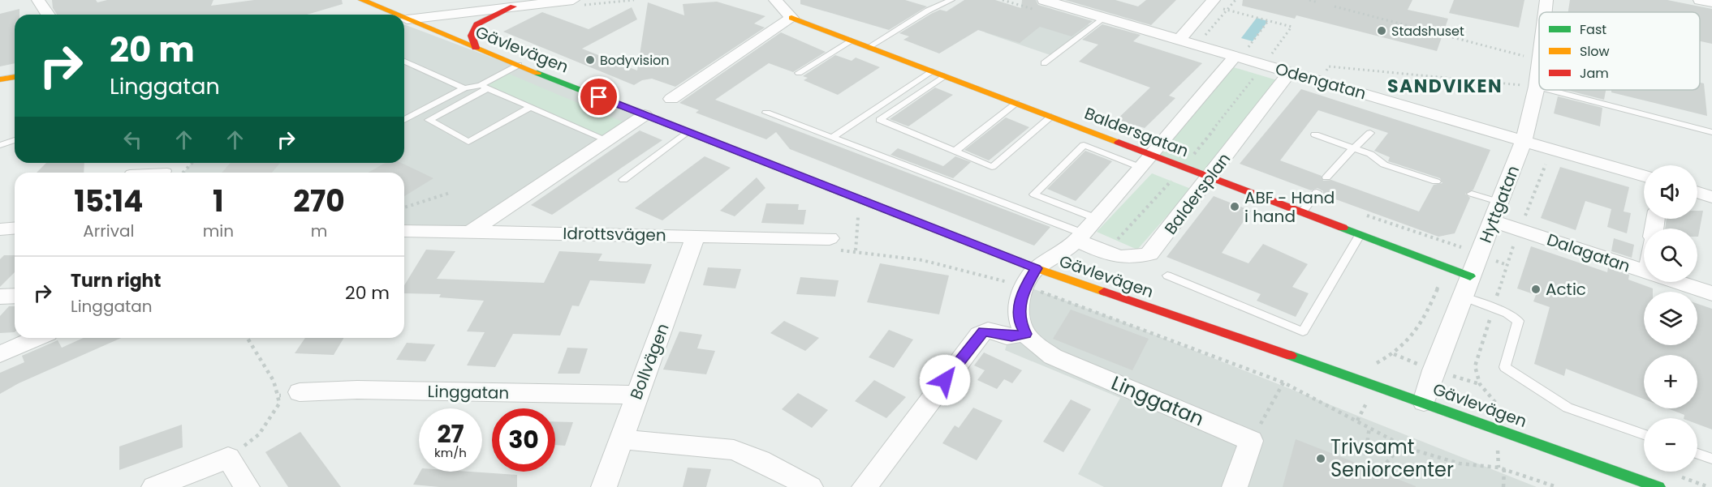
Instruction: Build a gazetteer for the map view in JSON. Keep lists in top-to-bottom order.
{
  "streets": {
    "main road": ["Gävlevägen", "Baldersgatan"],
    "street": [
      "Odengatan",
      "Baldersplan",
      "Hyttgatan",
      "Idrottsvägen",
      "Dalagatan",
      "Bollvägen",
      "Linggatan"
    ]
  },
  "crossings": [
    ["Gävlevägen", "Hyttgatan"],
    ["Odengatan", "Baldersplan"],
    ["Odengatan", "Hyttgatan"],
    ["Baldersgatan", "Baldersplan"],
    ["Baldersgatan", "Hyttgatan"],
    ["Hyttgatan", "Dalagatan"],
    ["Idrottsvägen", "Bollvägen"],
    ["Bollvägen", "Linggatan"]
  ],
  "districts": ["SANDVIKEN"],
  "places": [
    "Stadshuset",
    "Bodyvision",
    "ABF - Hand i hand",
    "Actic",
    "Trivsamt Seniorcenter"
  ],
  "legend": ["Fast", "Slow", "Jam"],
  "page": {
    "turn": ["20 m", "Linggatan"],
    "map_buttons": ["+", "−"],
    "eta": [
      "15:14",
      "Arrival",
      "1",
      "min",
      "270",
      "m"
    ],
    "list": [
      {
        "name": "Turn right",
        "note": "Linggatan",
        "value": "20 m"
      }
    ],
    "speed": "27 km/h",
    "limit": "30"
  }
}
